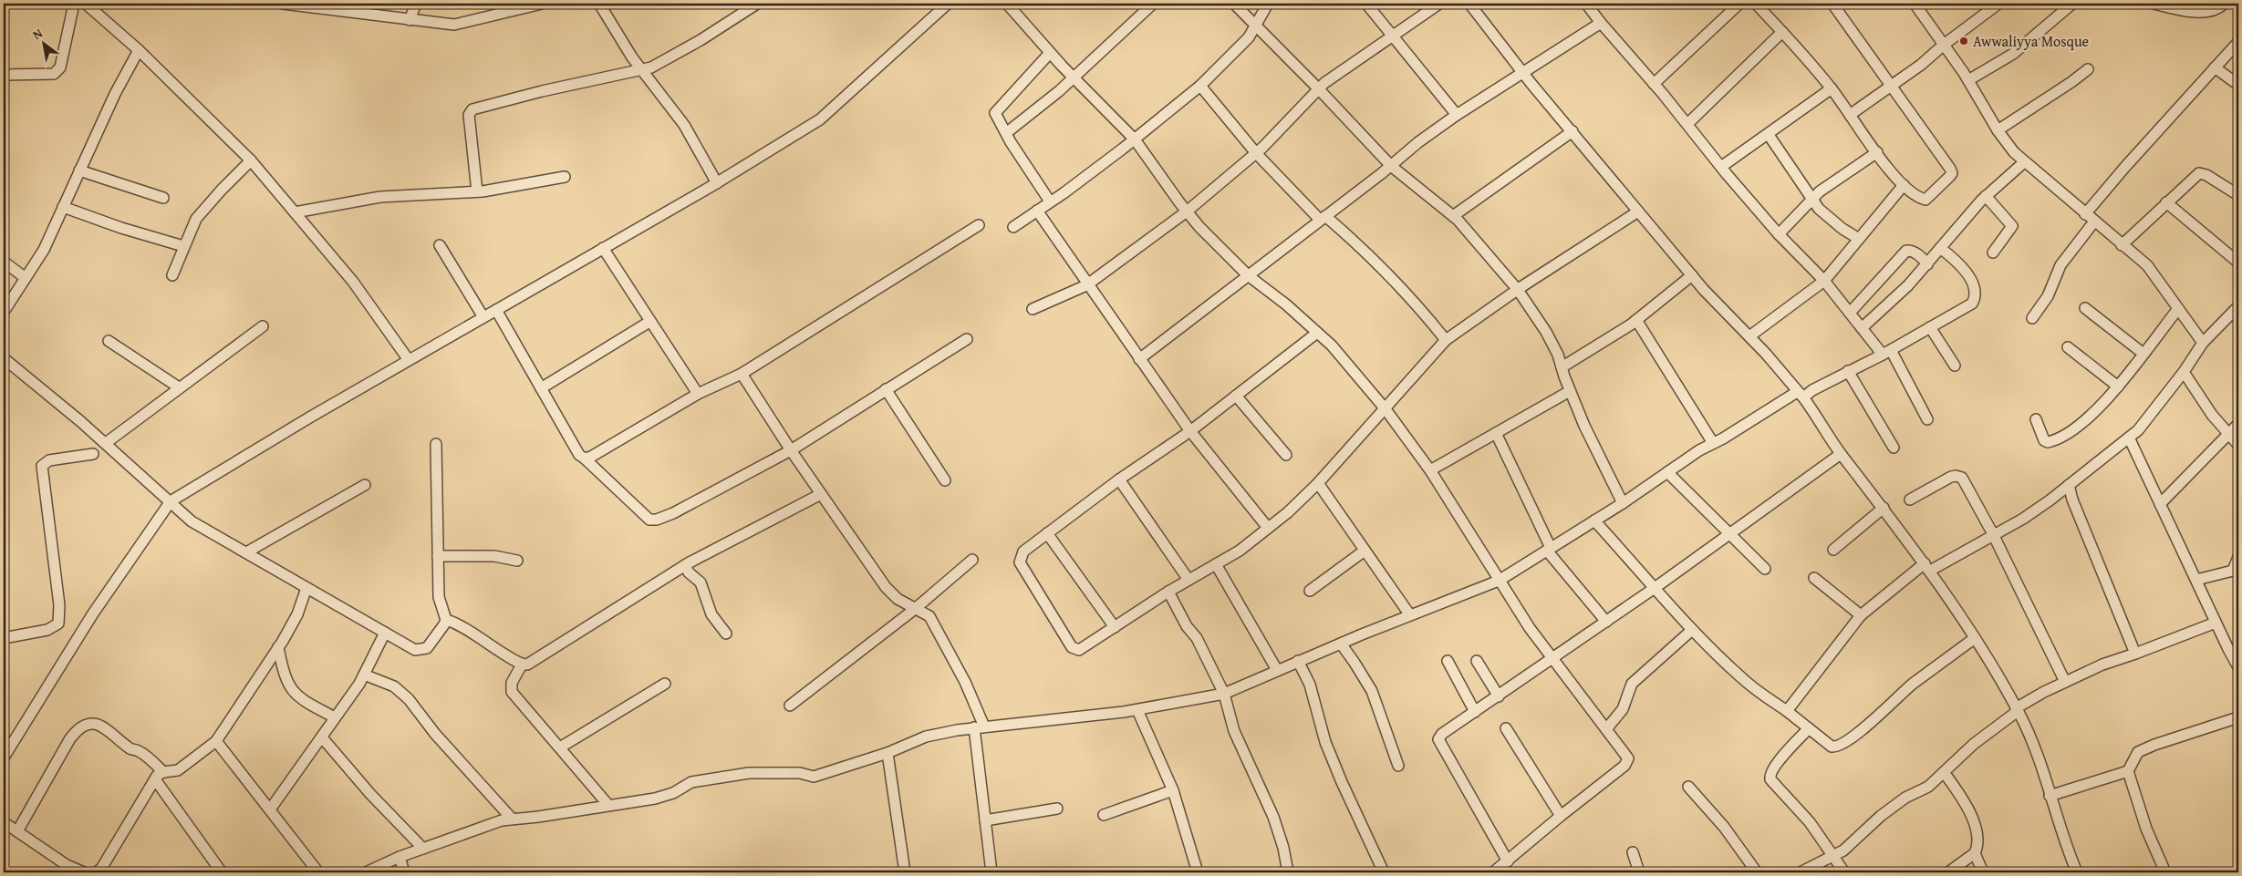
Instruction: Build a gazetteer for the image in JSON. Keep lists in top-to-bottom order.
{
  "places": ["Awwaliyya Mosque"],
  "north": "top left"
}
